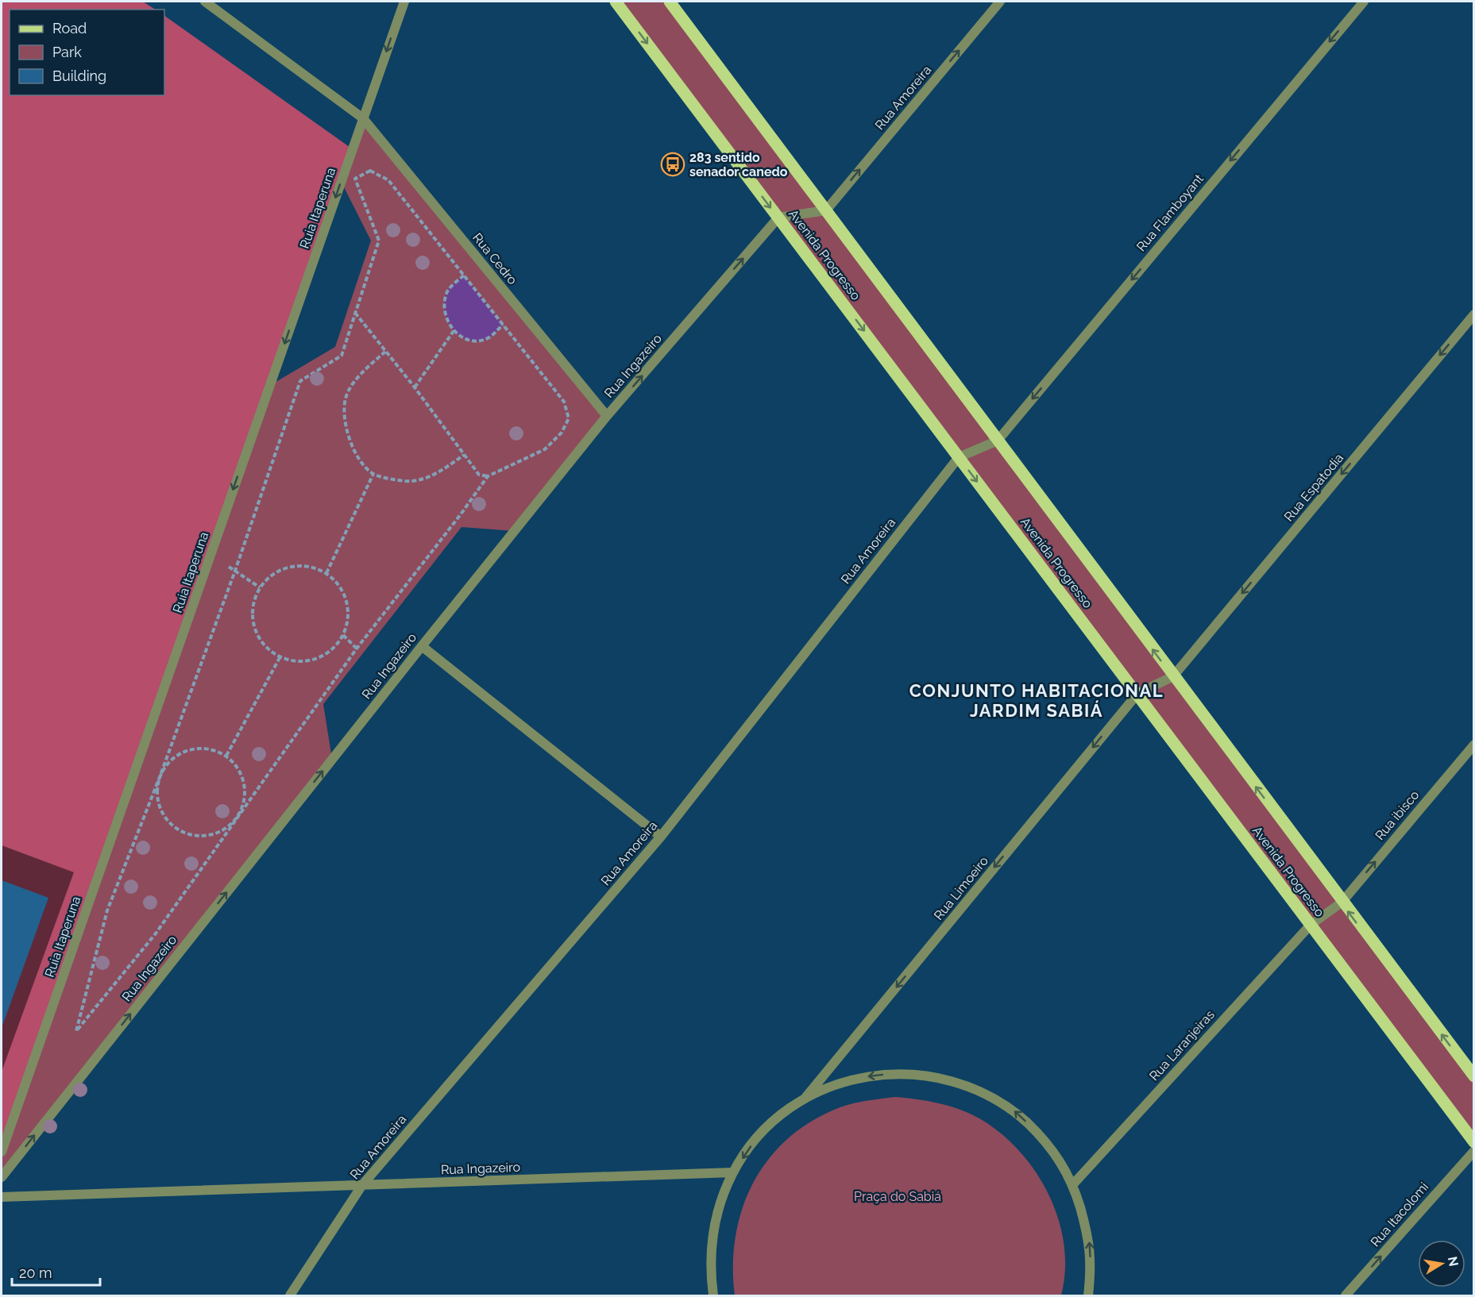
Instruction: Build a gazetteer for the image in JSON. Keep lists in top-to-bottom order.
{
  "streets": {
    "main road": ["Avenida Progresso"],
    "street": [
      "Rua Amoreira",
      "Ruia Itaperuna",
      "Rua Flamboyant",
      "Rua Cedro",
      "Rua Ingazeiro",
      "Rua Espatodia",
      "Rua ibisco",
      "Rua Limoeiro",
      "Rua Laranjeiras",
      "Rua Itacolomi"
    ]
  },
  "crossings": [
    ["Rua Amoreira", "Rua Flamboyant"],
    ["Rua Amoreira", "Avenida Progresso"],
    ["Rua Amoreira", "Rua Ingazeiro"],
    ["Ruia Itaperuna", "Rua Cedro"],
    ["Rua Flamboyant", "Avenida Progresso"],
    ["Avenida Progresso", "Rua Ingazeiro"],
    ["Avenida Progresso", "Rua Espatodia"],
    ["Avenida Progresso", "Rua ibisco"],
    ["Avenida Progresso", "Rua Limoeiro"],
    ["Avenida Progresso", "Rua Laranjeiras"],
    ["Rua Cedro", "Rua Ingazeiro"],
    ["Rua ibisco", "Rua Laranjeiras"]
  ],
  "one_way": [
    "Ruia Itaperuna",
    "Rua Flamboyant",
    "Rua Ingazeiro",
    "Rua Espatodia",
    "Rua ibisco",
    "Rua Limoeiro",
    "Rua Itacolomi"
  ],
  "districts": ["CONJUNTO HABITACIONAL JARDIM SABIÁ"],
  "parks": ["Praça do Sabiá"],
  "places": {
    "bus stop": ["283 sentido senador canedo"]
  },
  "legend": ["Road", "Park", "Building"],
  "scale_bar": "20 m",
  "north": "right"
}
